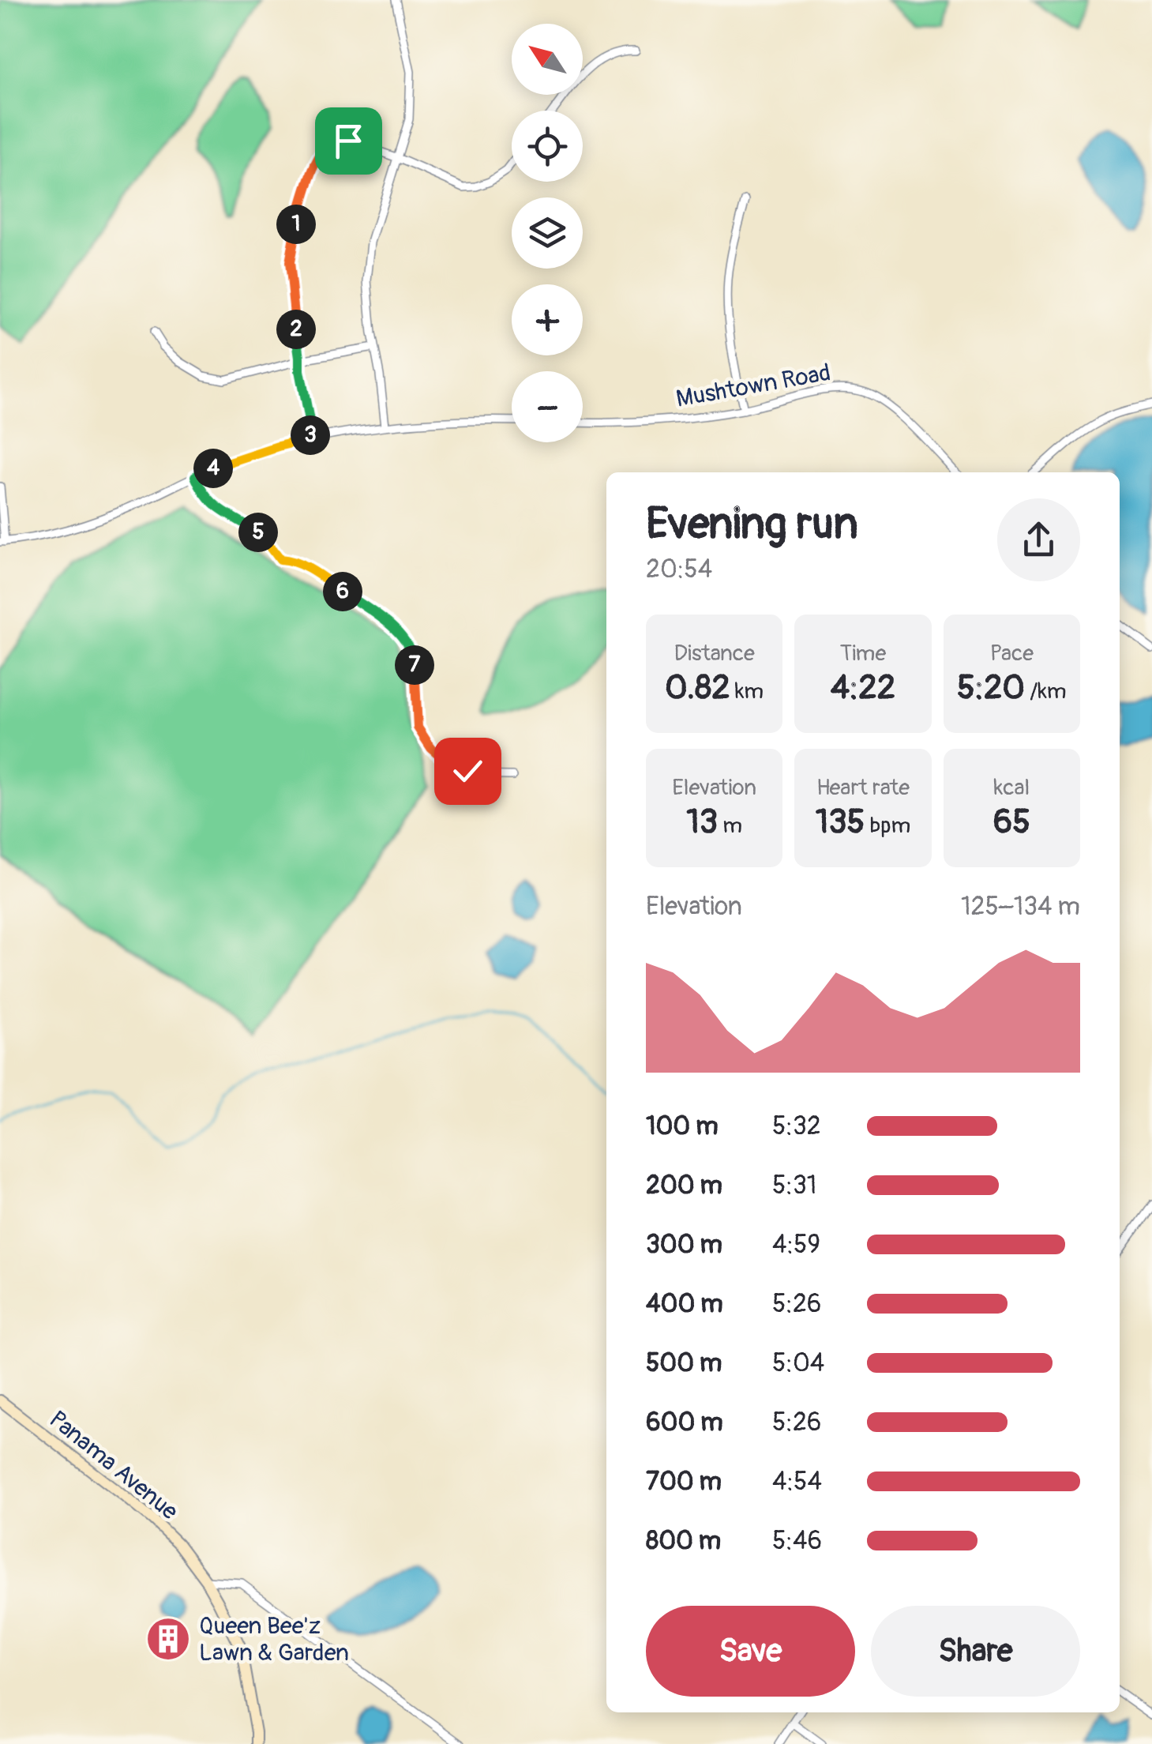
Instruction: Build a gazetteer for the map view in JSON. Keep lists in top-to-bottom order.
{
  "streets": {
    "main road": ["Panama Avenue"],
    "street": ["Mushtown Road"]
  },
  "places": {
    "building": ["Queen Bee'z Lawn & Garden"]
  },
  "north": "top left",
  "page": {
    "map_buttons": ["+", "−"],
    "pins": [
      "1",
      "2",
      "3",
      "4",
      "5",
      "6",
      "7"
    ],
    "heading": ["Evening run", "20:54"],
    "stats": [
      ["Distance", "0.82 km"],
      ["Time", "4:22"],
      ["Pace", "5:20 /km"],
      ["Elevation", "13 m"],
      ["Heart rate", "135 bpm"],
      ["kcal", "65"]
    ],
    "chart": ["Elevation", "125–134 m"],
    "list": [
      {
        "name": "100 m",
        "note": "5:32"
      },
      {
        "name": "200 m",
        "note": "5:31"
      },
      {
        "name": "300 m",
        "note": "4:59"
      },
      {
        "name": "400 m",
        "note": "5:26"
      },
      {
        "name": "500 m",
        "note": "5:04"
      },
      {
        "name": "600 m",
        "note": "5:26"
      },
      {
        "name": "700 m",
        "note": "4:54"
      },
      {
        "name": "800 m",
        "note": "5:46"
      }
    ],
    "buttons": ["Save", "Share"]
  }
}
